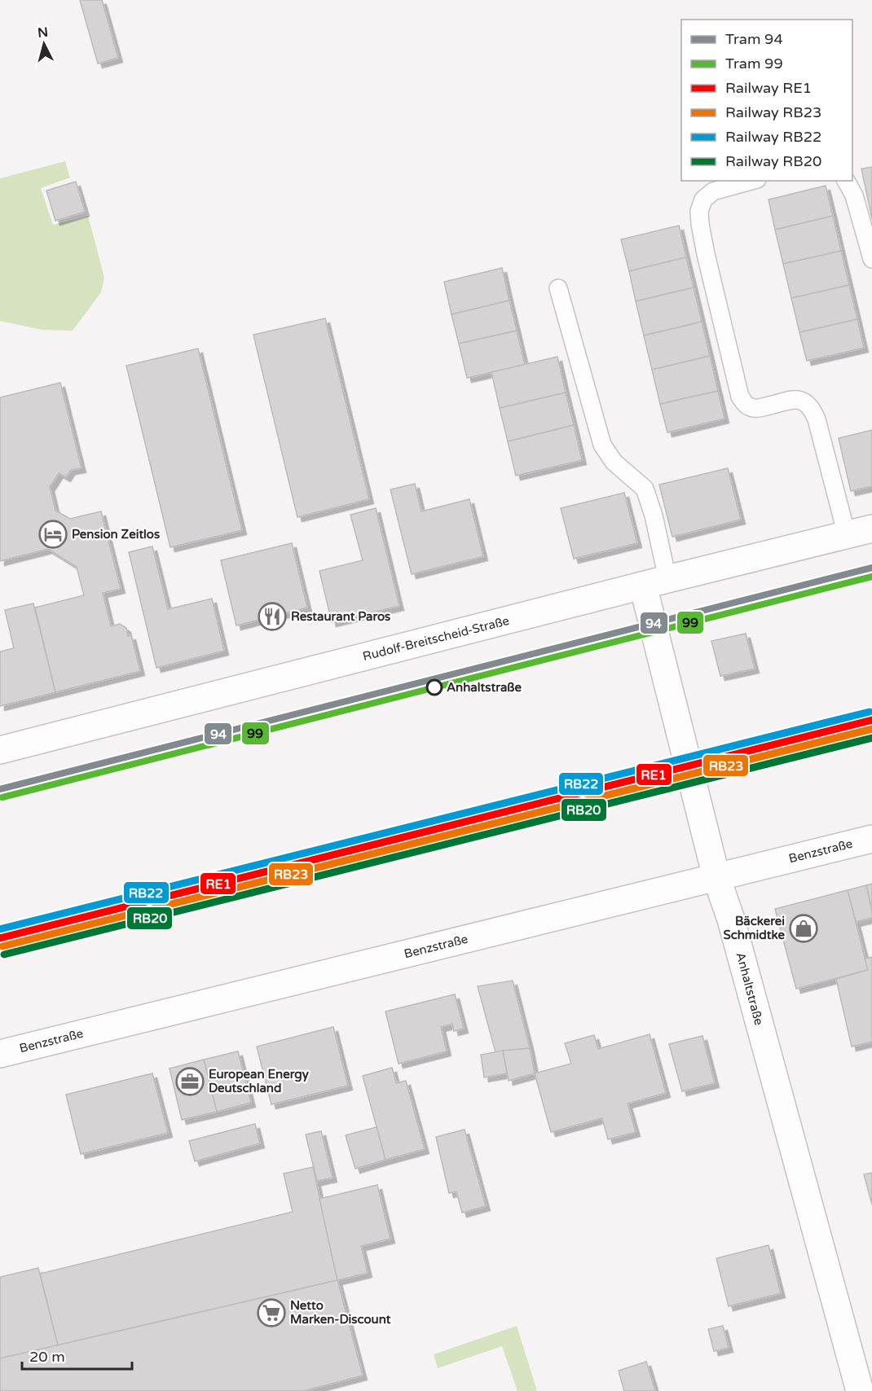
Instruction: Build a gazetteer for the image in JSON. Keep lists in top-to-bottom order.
{
  "streets": {
    "street": ["Rudolf-Breitscheid-Straße", "Benzstraße", "Anhaltstraße"]
  },
  "crossings": [
    ["Rudolf-Breitscheid-Straße", "Anhaltstraße"],
    ["Benzstraße", "Anhaltstraße"]
  ],
  "places": {
    "hotel": ["Pension Zeitlos"],
    "restaurant": ["Restaurant Paros"],
    "other": ["Anhaltstraße"],
    "shop": ["Bäckerei Schmidtke"],
    "office": ["European Energy Deutschland"],
    "supermarket": ["Netto Marken-Discount"]
  },
  "lines": [
    "tram line 94",
    "tram line 99",
    "rail line RB22",
    "rail line RE1",
    "rail line RB23",
    "rail line RB20"
  ],
  "legend": [
    "Tram 94",
    "Tram 99",
    "Railway RE1",
    "Railway RB23",
    "Railway RB22",
    "Railway RB20"
  ],
  "scale_bar": "20 m",
  "north": "top"
}
